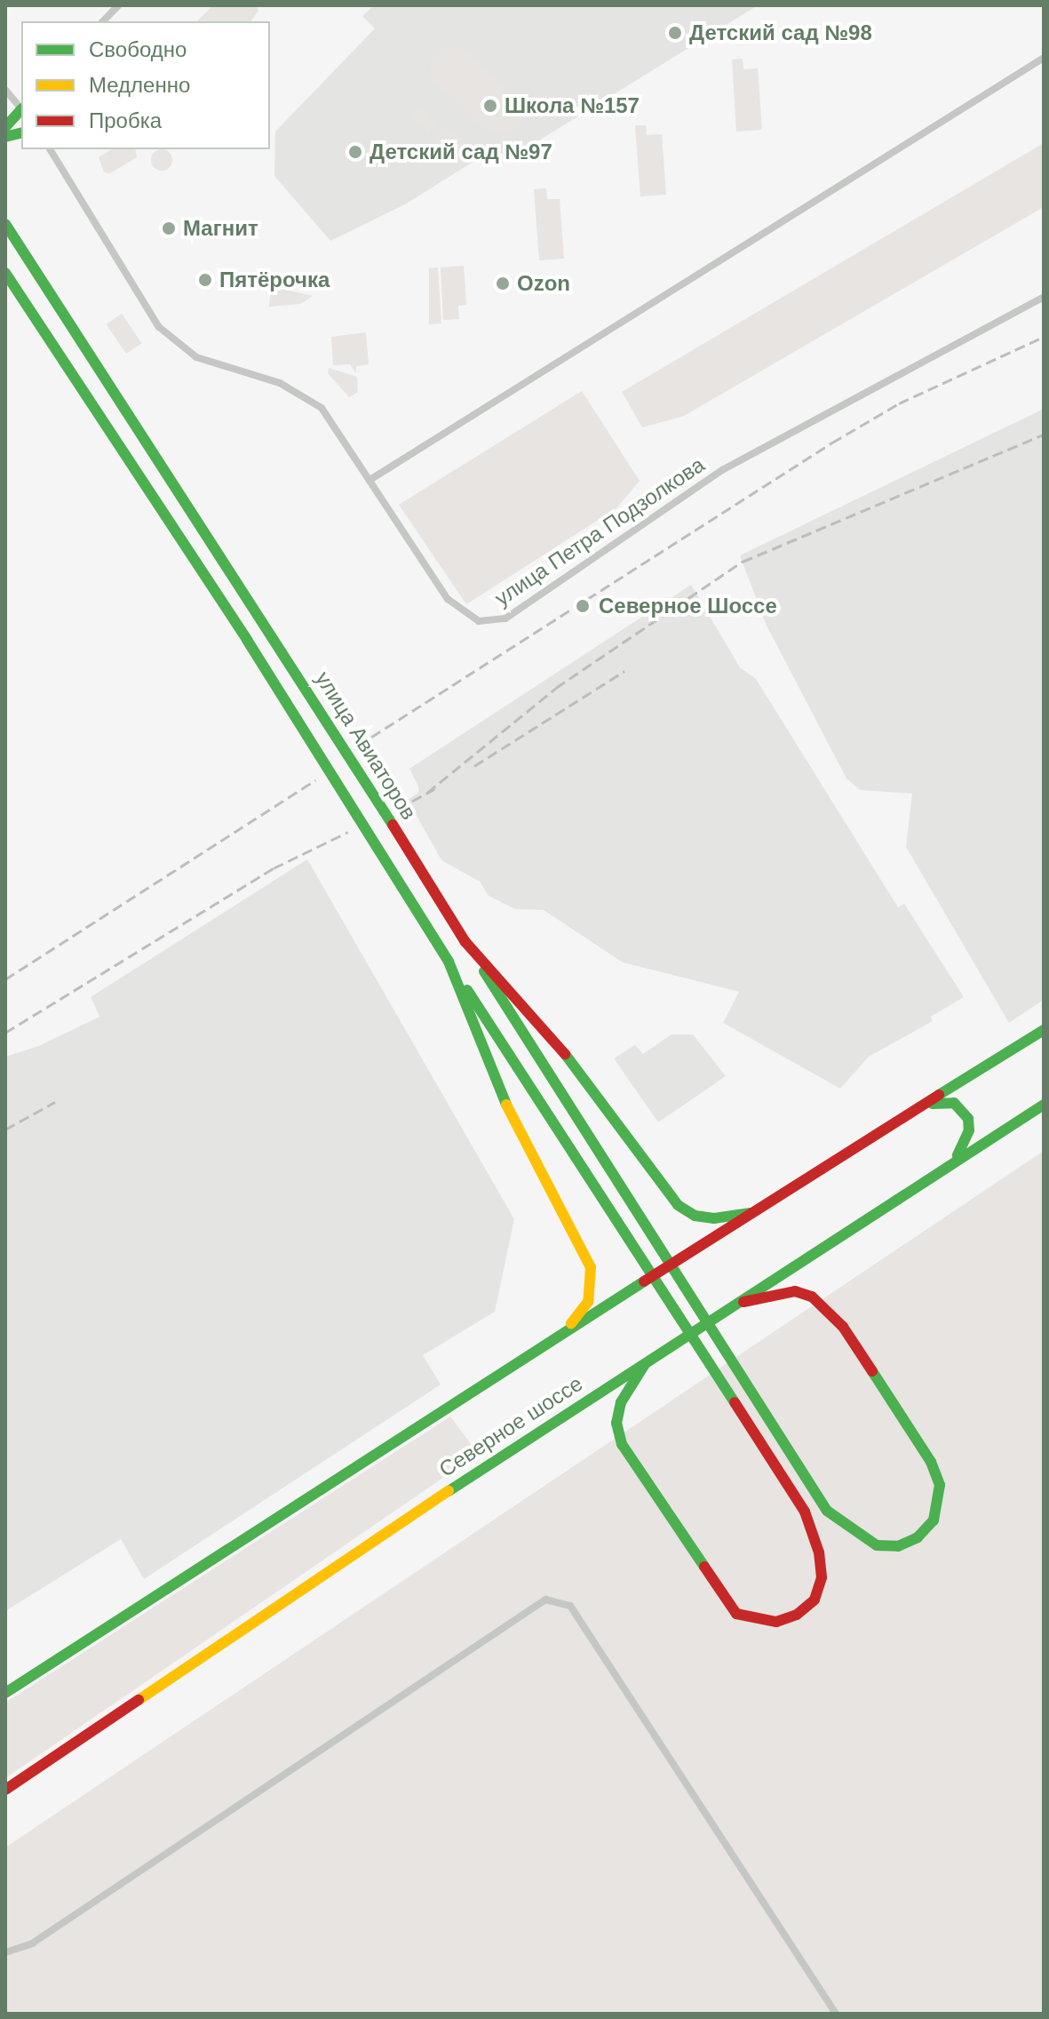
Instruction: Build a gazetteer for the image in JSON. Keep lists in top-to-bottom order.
{
  "streets": {
    "main road": ["улица Авиаторов", "Северное шоссе"],
    "street": ["улица Петра Подзолкова"]
  },
  "places": [
    "Детский сад №98",
    "Школа №157",
    "Детский сад №97",
    "Магнит",
    "Пятёрочка",
    "Ozon",
    "Северное Шоссе"
  ],
  "legend": ["Свободно", "Медленно", "Пробка"]
}
